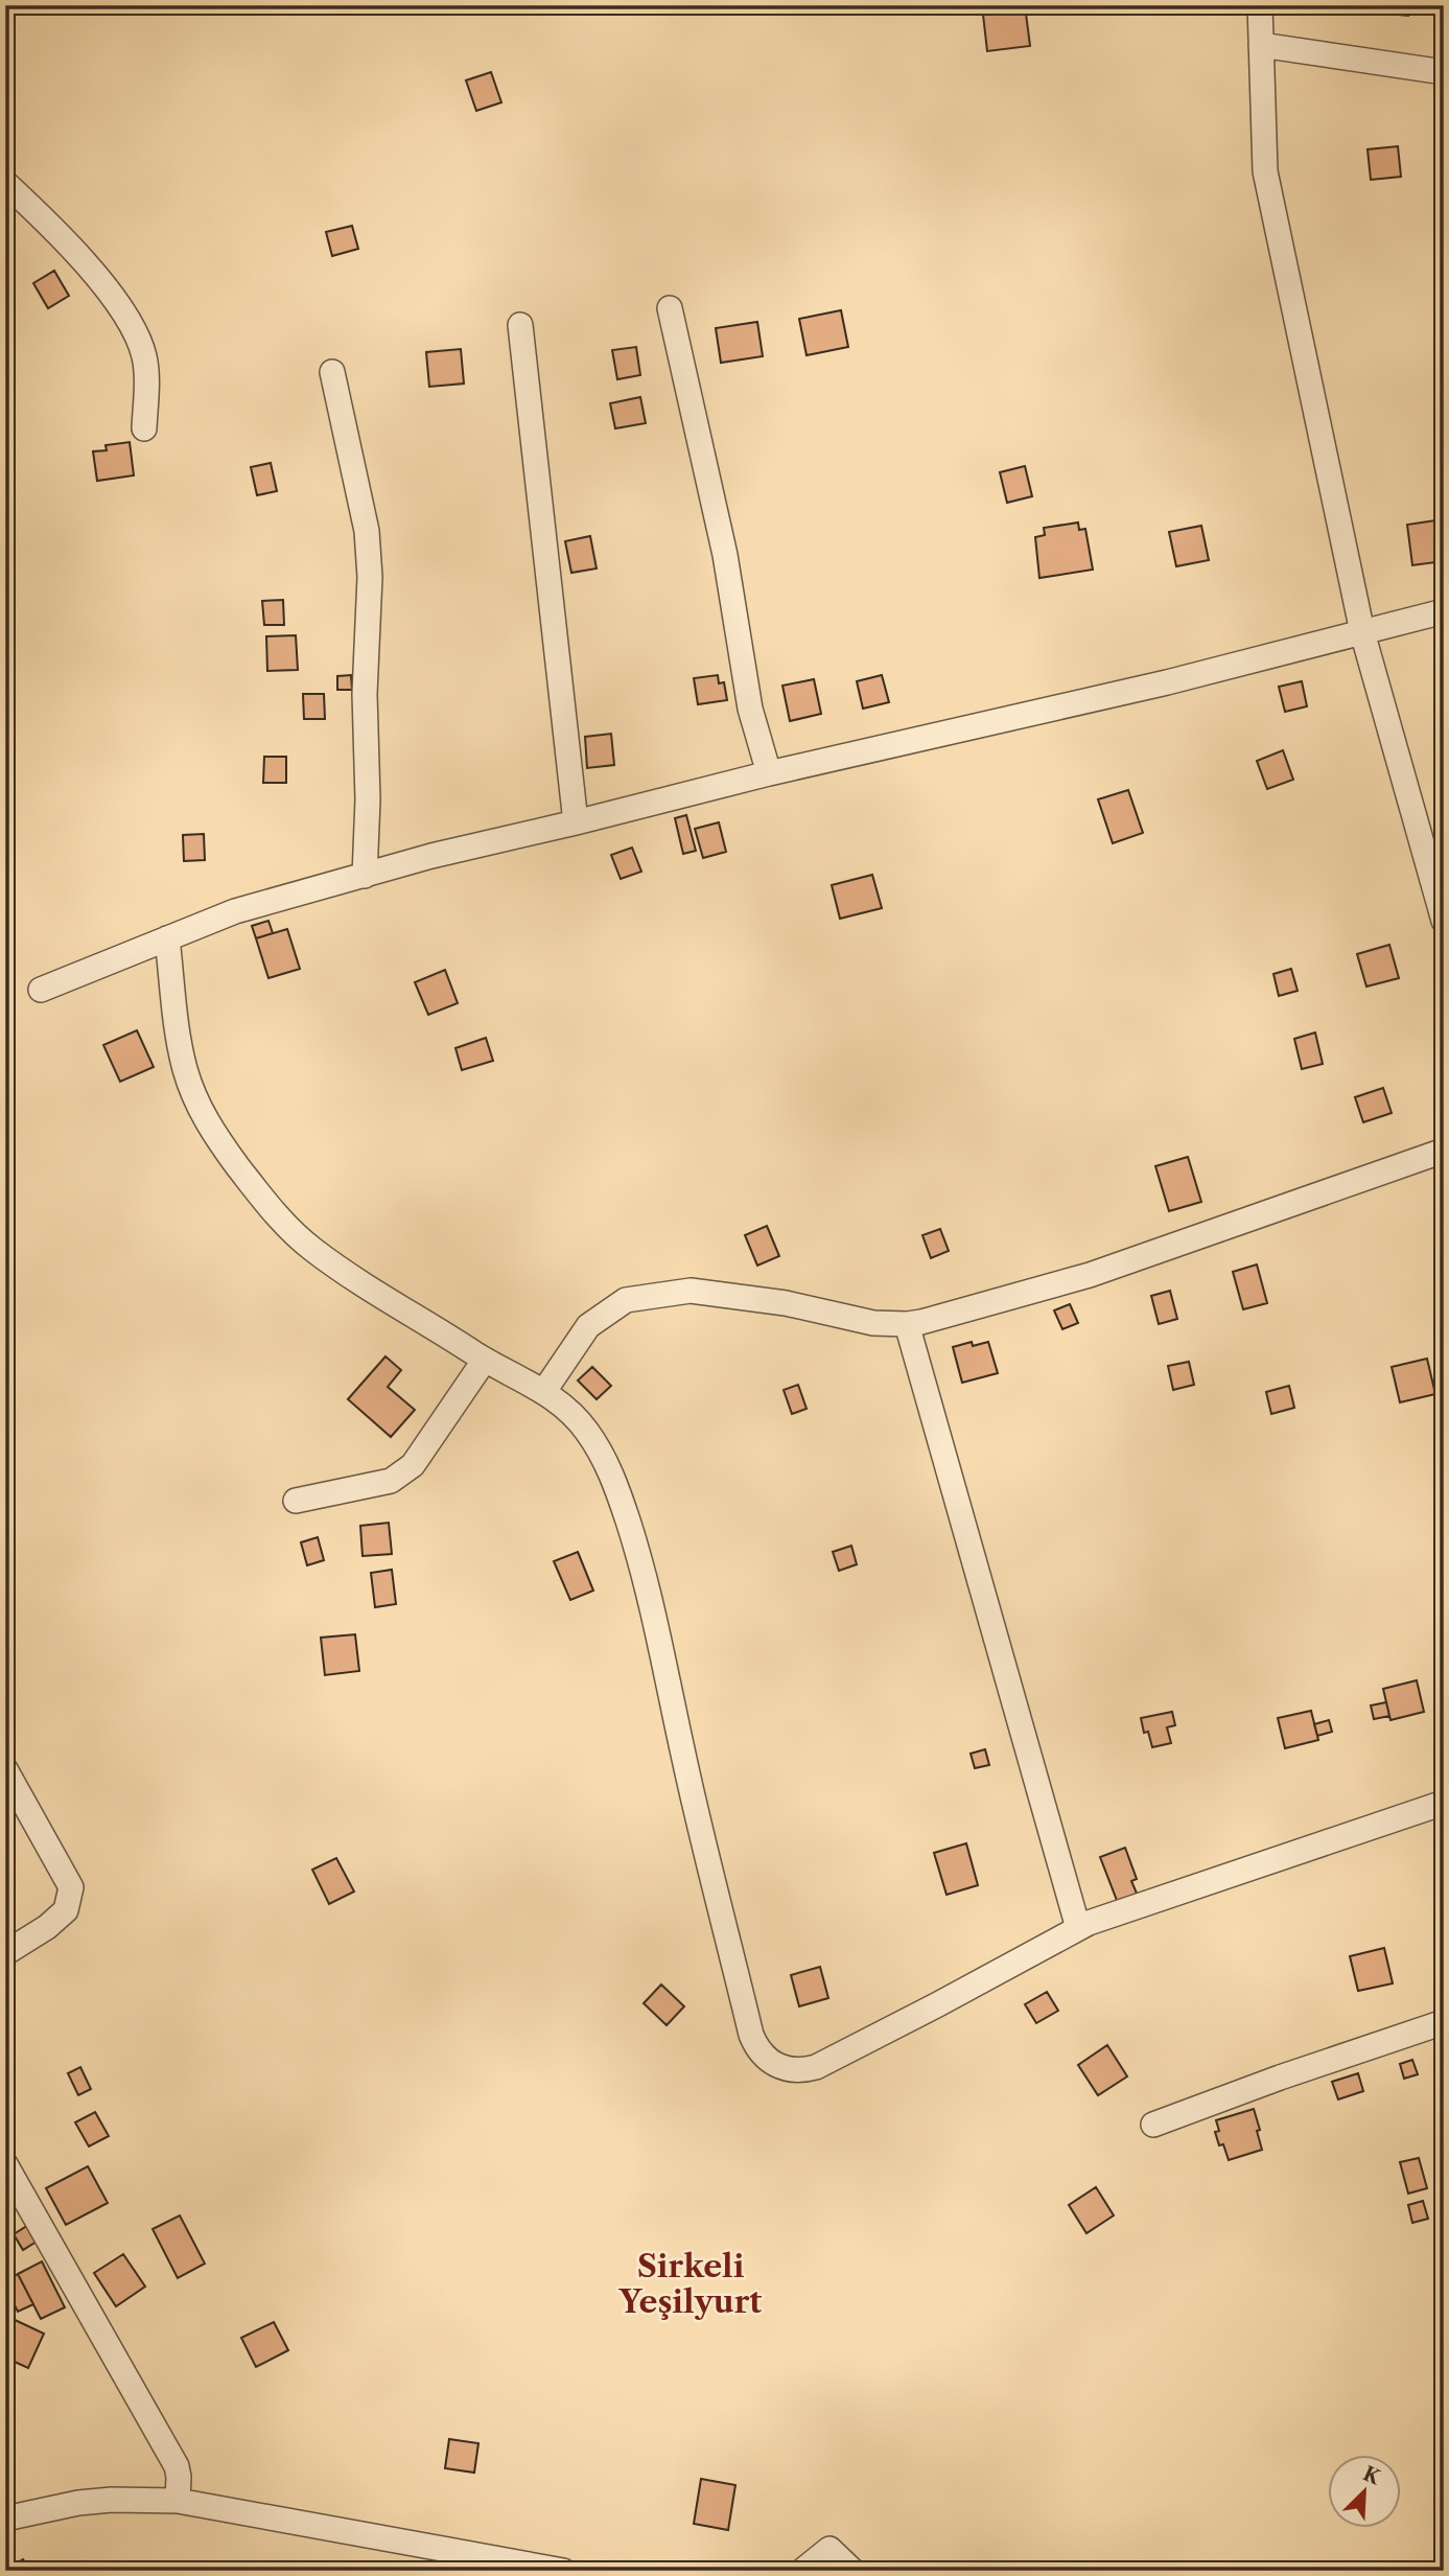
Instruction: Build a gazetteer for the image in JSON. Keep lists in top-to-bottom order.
{
  "districts": ["Sirkeli Yeşilyurt"],
  "north": "top right"
}
